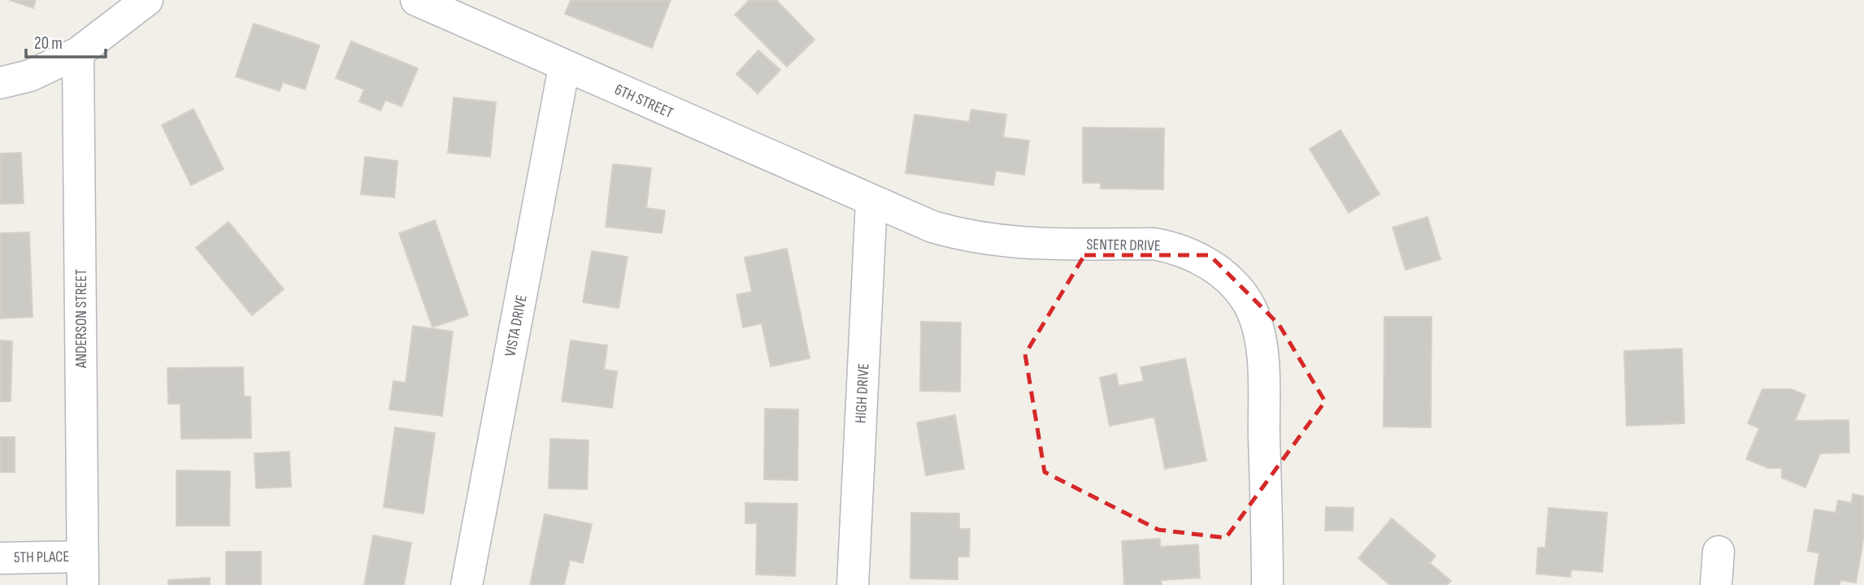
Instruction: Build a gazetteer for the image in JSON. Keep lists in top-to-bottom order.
{
  "streets": {
    "street": [
      "6TH STREET",
      "SENTER DRIVE",
      "ANDERSON STREET",
      "VISTA DRIVE",
      "HIGH DRIVE",
      "5TH PLACE"
    ]
  },
  "crossings": [
    ["6TH STREET", "SENTER DRIVE"],
    ["6TH STREET", "VISTA DRIVE"],
    ["6TH STREET", "HIGH DRIVE"],
    ["SENTER DRIVE", "HIGH DRIVE"],
    ["ANDERSON STREET", "5TH PLACE"]
  ],
  "scale_bar": "20 m"
}
